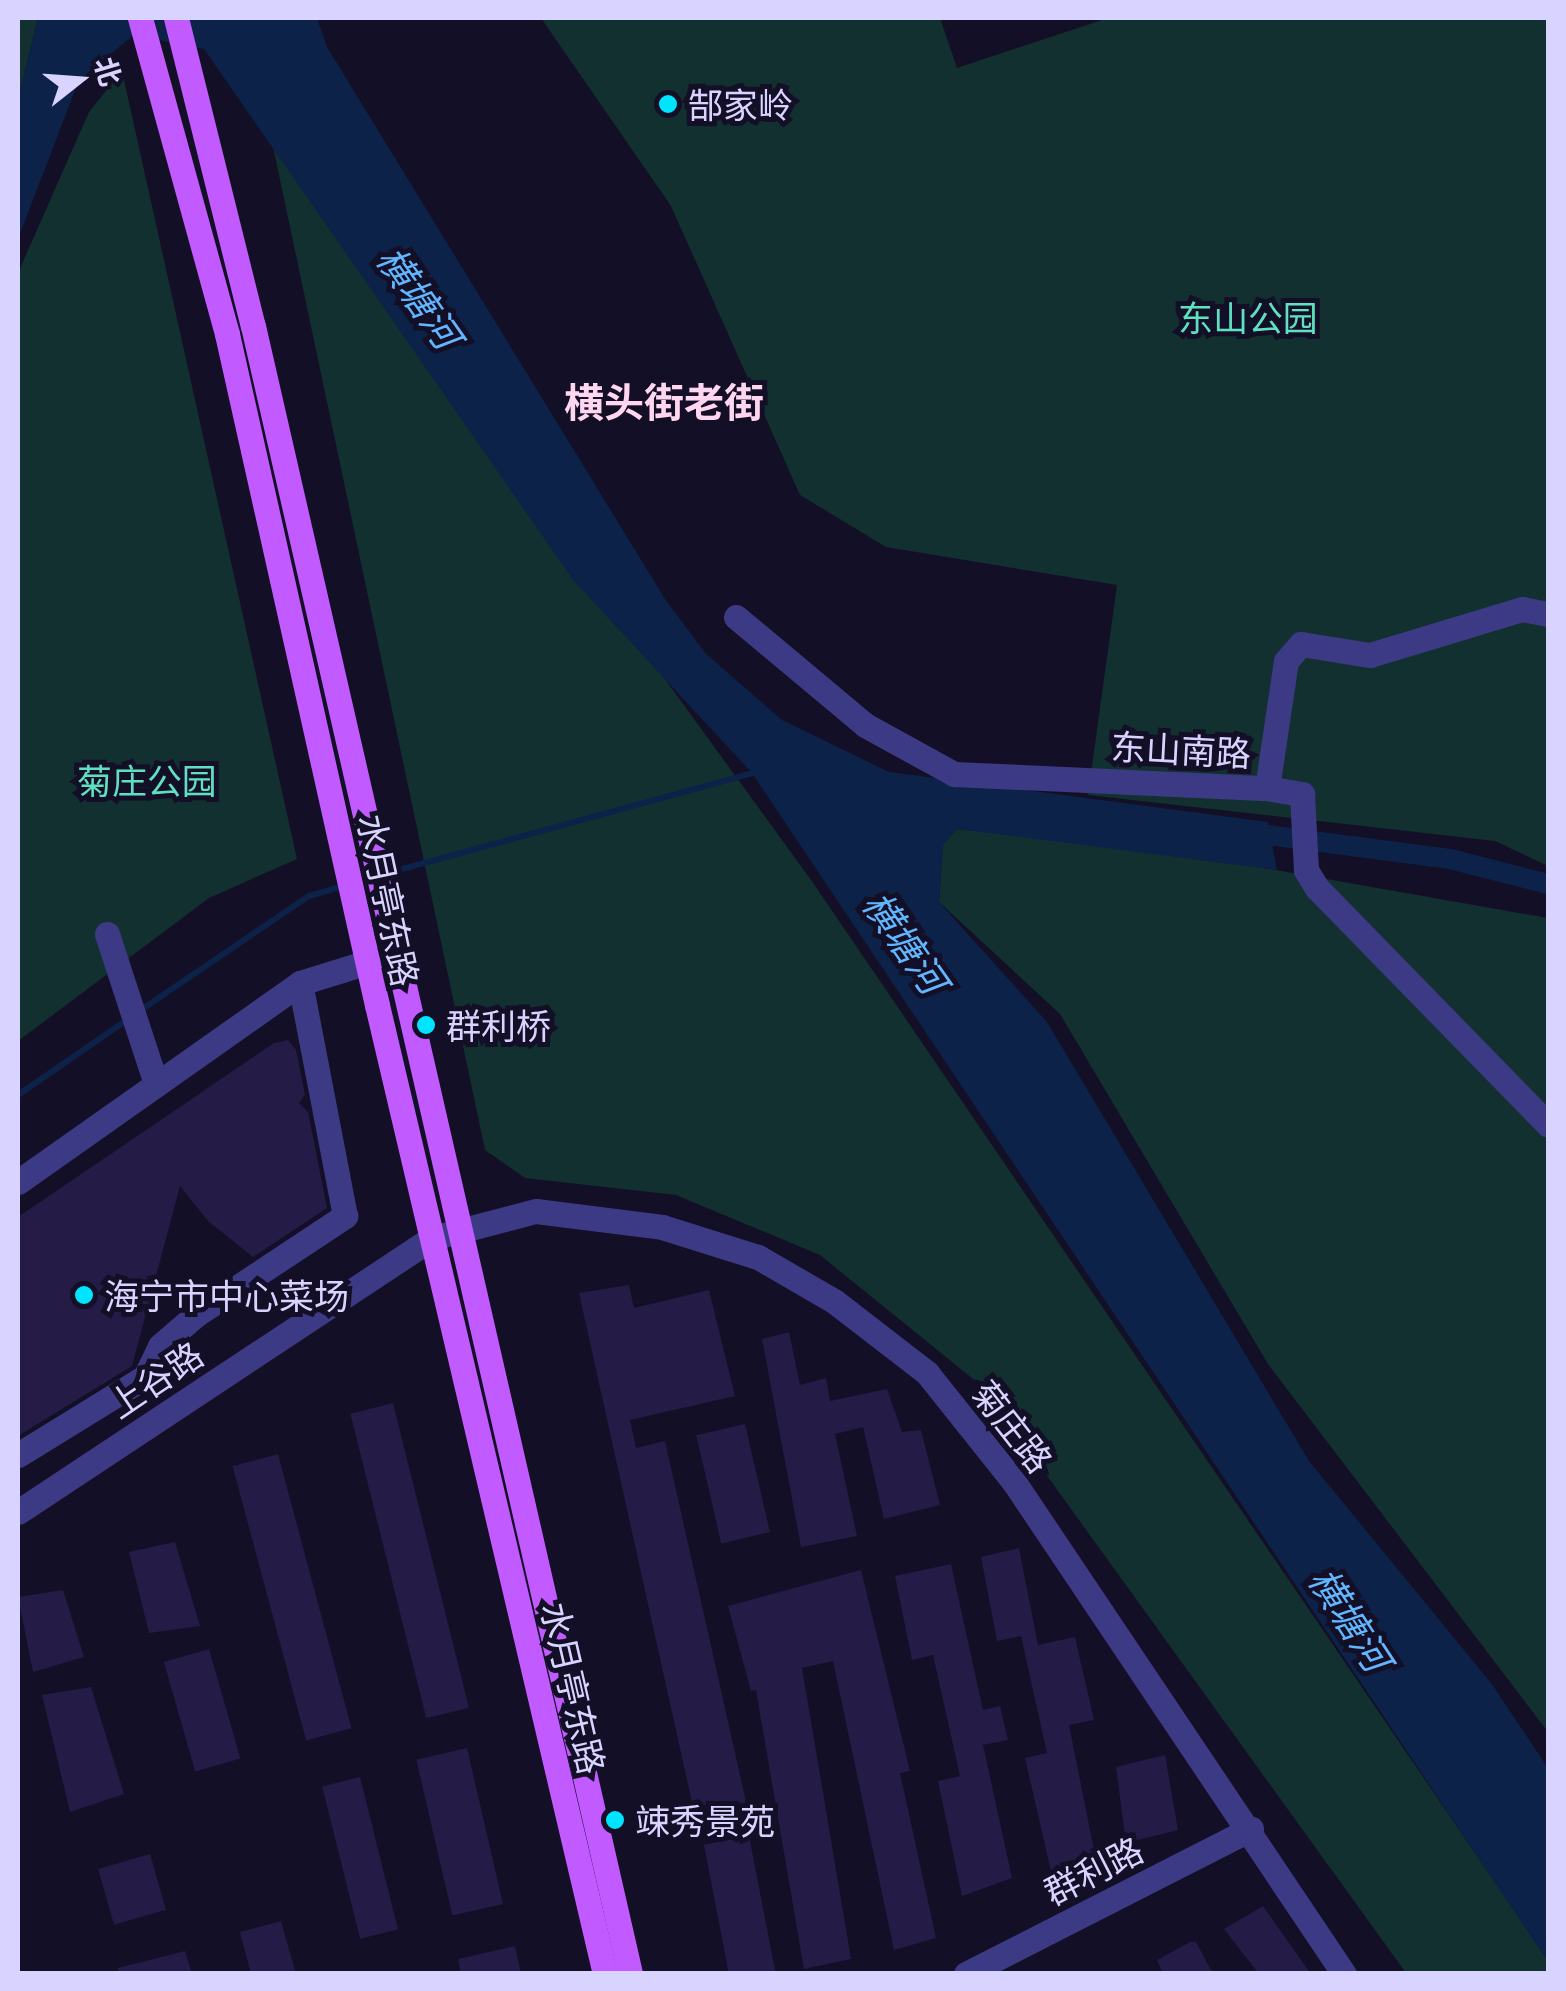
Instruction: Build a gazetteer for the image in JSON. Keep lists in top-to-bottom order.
{
  "streets": {
    "main road": ["水月亭东路"],
    "street": [
      "东山南路",
      "上谷路",
      "菊庄路",
      "群利路"
    ]
  },
  "crossings": [
    ["水月亭东路", "上谷路"],
    ["水月亭东路", "菊庄路"],
    ["上谷路", "菊庄路"],
    ["菊庄路", "群利路"]
  ],
  "districts": ["横头街老街"],
  "water": ["横塘河"],
  "parks": ["东山公园", "菊庄公园"],
  "places": [
    "郜家岭",
    "群利桥",
    "海宁市中心菜场",
    "竦秀景苑"
  ],
  "north": "right"
}
